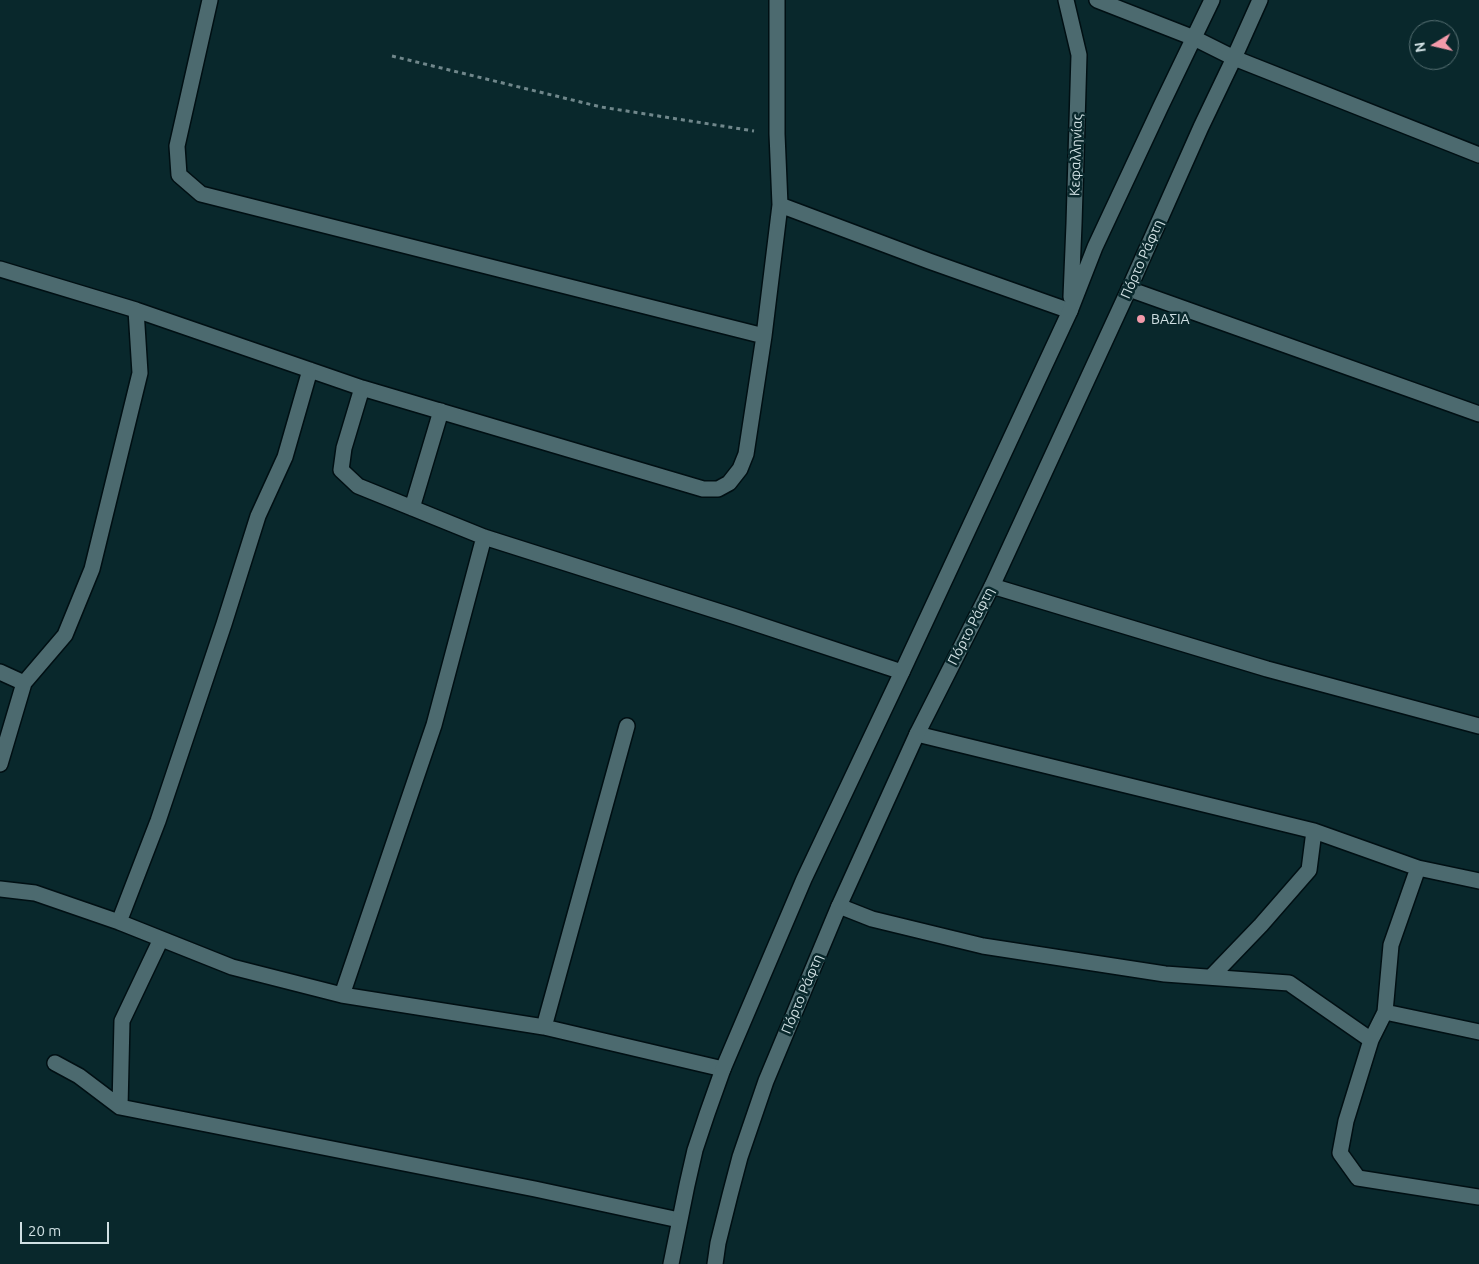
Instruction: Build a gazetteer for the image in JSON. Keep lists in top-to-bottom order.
{
  "streets": {
    "street": ["Κεφαλληνίας", "Πόρτο Ράφτη"]
  },
  "places": ["ΒΑΣΙΑ"],
  "scale_bar": "20 m",
  "north": "left"
}
